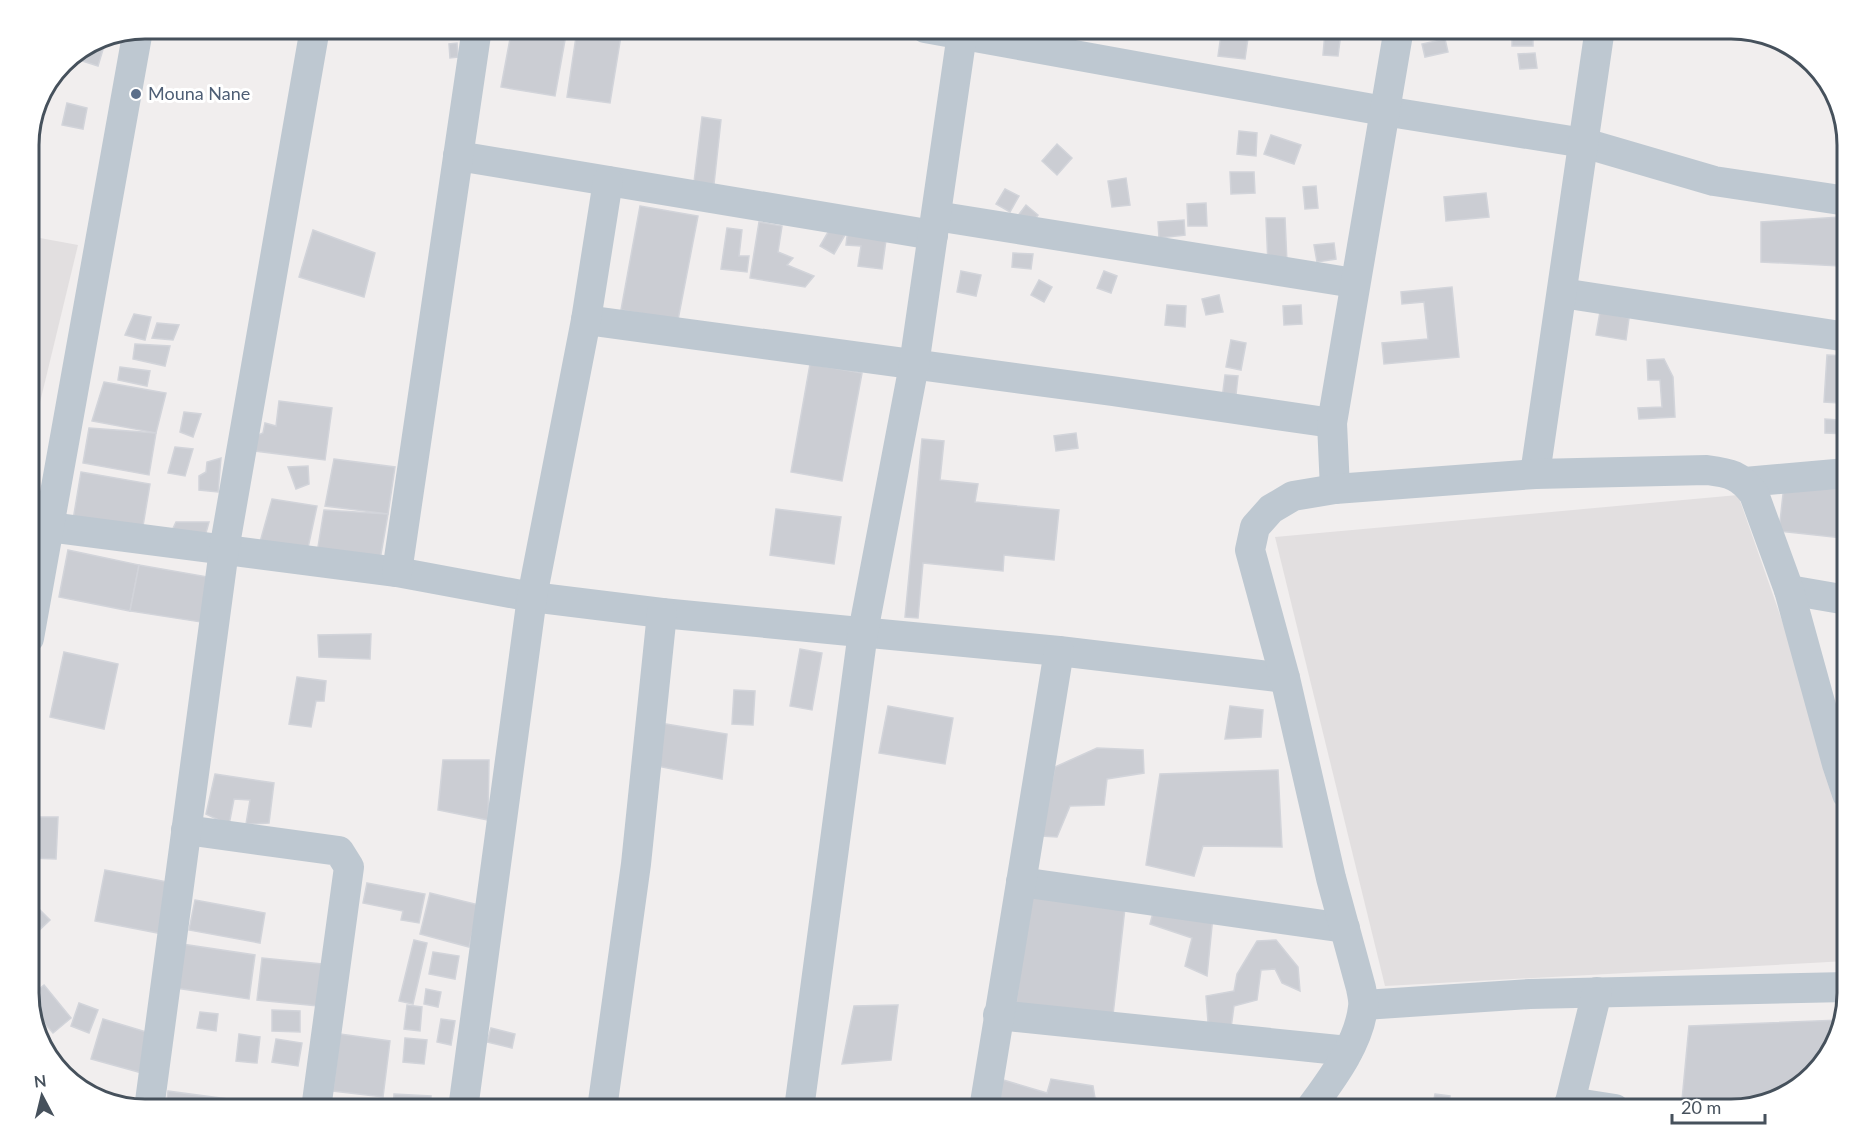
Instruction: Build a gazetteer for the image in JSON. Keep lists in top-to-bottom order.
{
  "places": ["Mouna Nane"],
  "scale_bar": "20 m",
  "north": "top"
}
